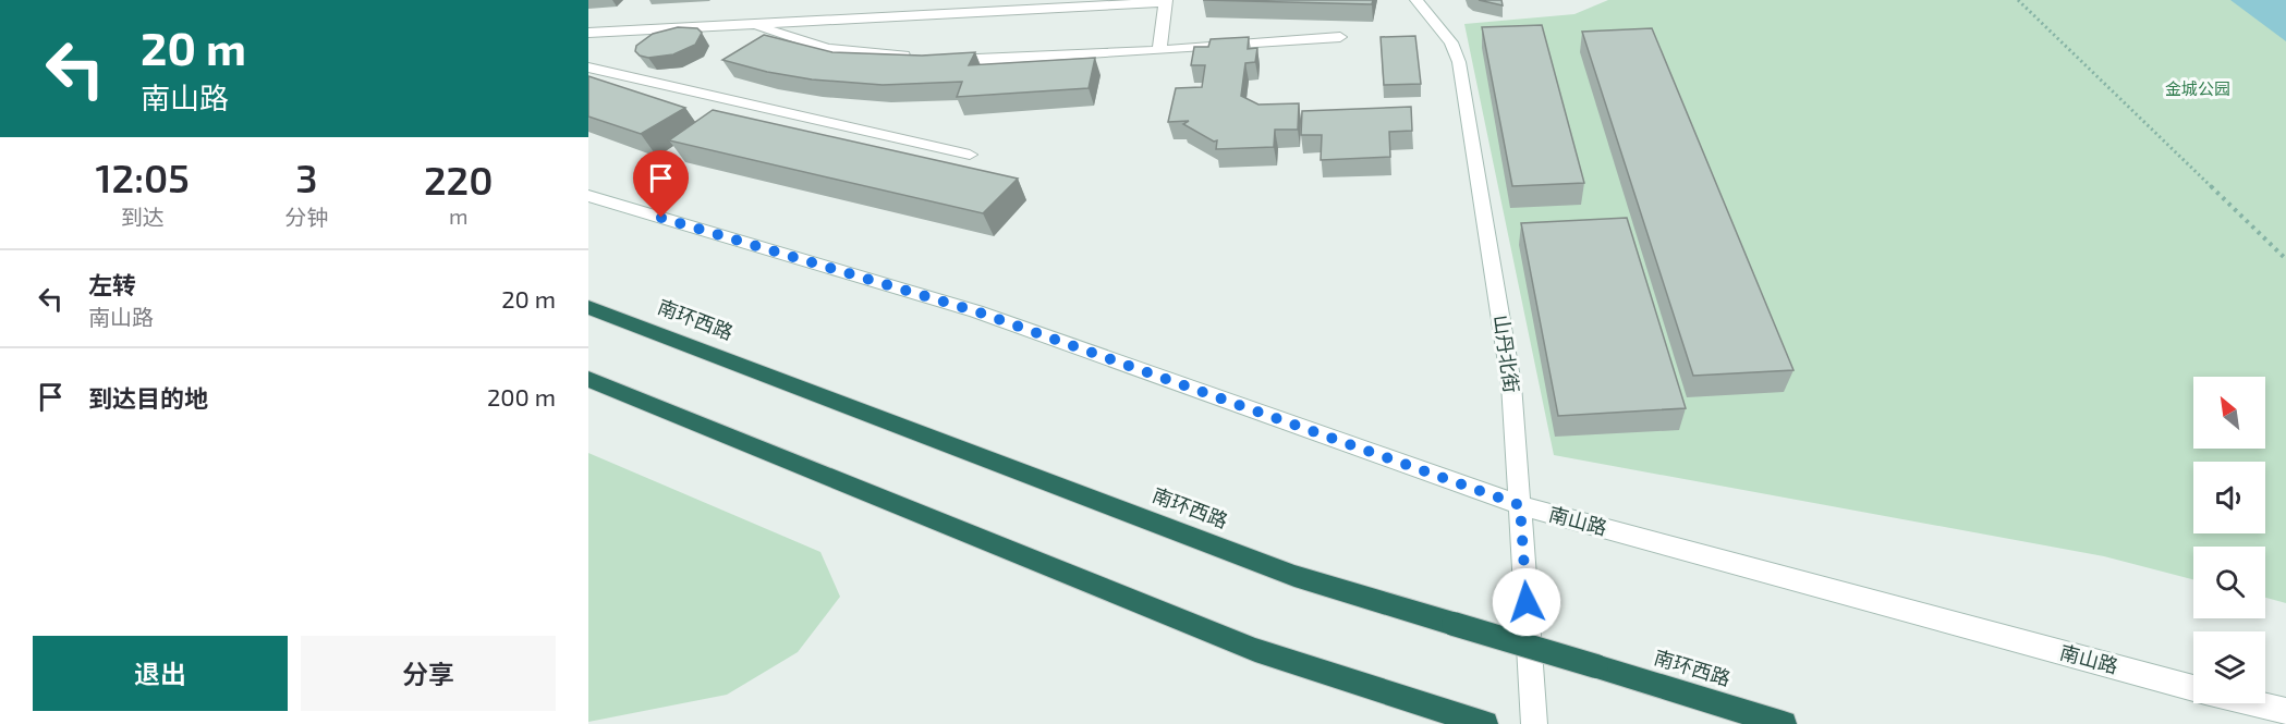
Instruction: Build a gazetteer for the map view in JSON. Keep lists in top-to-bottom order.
{
  "streets": {
    "highway": ["南环西路"],
    "street": ["山丹北街", "南山路"]
  },
  "crossings": [
    ["山丹北街", "南山路"]
  ],
  "parks": ["金城公园"],
  "north": "top left",
  "page": {
    "turn": ["20 m", "南山路"],
    "eta": [
      "12:05",
      "到达",
      "3",
      "分钟",
      "220",
      "m"
    ],
    "list": [
      {
        "name": "左转",
        "note": "南山路",
        "value": "20 m"
      },
      {
        "name": "到达目的地",
        "value": "200 m"
      }
    ],
    "buttons": ["退出", "分享"]
  }
}
